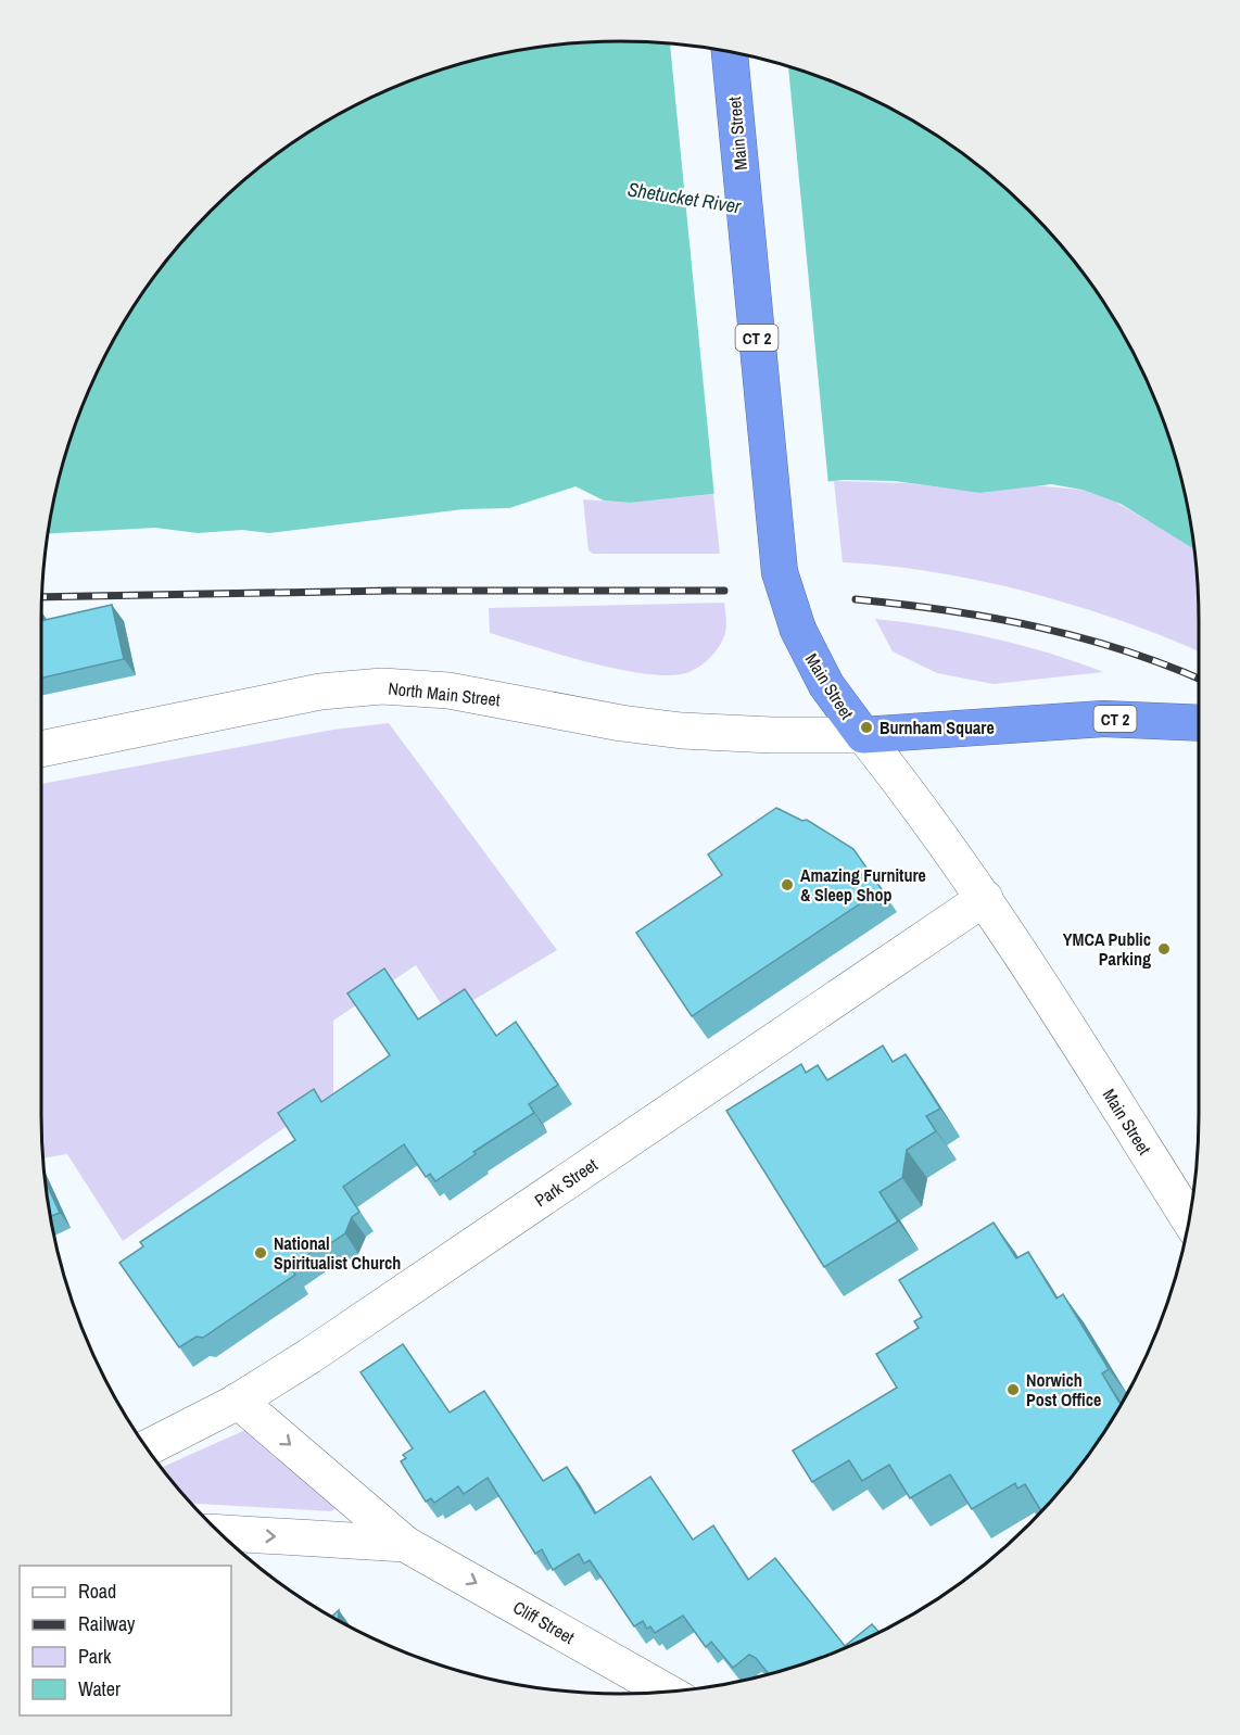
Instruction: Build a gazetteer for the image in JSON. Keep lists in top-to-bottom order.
{
  "streets": {
    "highway": ["Main Street", "CT 2"],
    "street": ["North Main Street", "Park Street", "Cliff Street"]
  },
  "crossings": [
    ["Main Street", "CT 2"],
    ["Main Street", "North Main Street"],
    ["Main Street", "Park Street"],
    ["CT 2", "North Main Street"],
    ["Park Street", "Cliff Street"]
  ],
  "one_way": ["Cliff Street"],
  "water": ["Shetucket River"],
  "places": [
    "Burnham Square",
    "Amazing Furniture & Sleep Shop",
    "YMCA Public Parking",
    "National Spiritualist Church",
    "Norwich Post Office"
  ],
  "legend": [
    "Road",
    "Railway",
    "Park",
    "Water"
  ]
}
